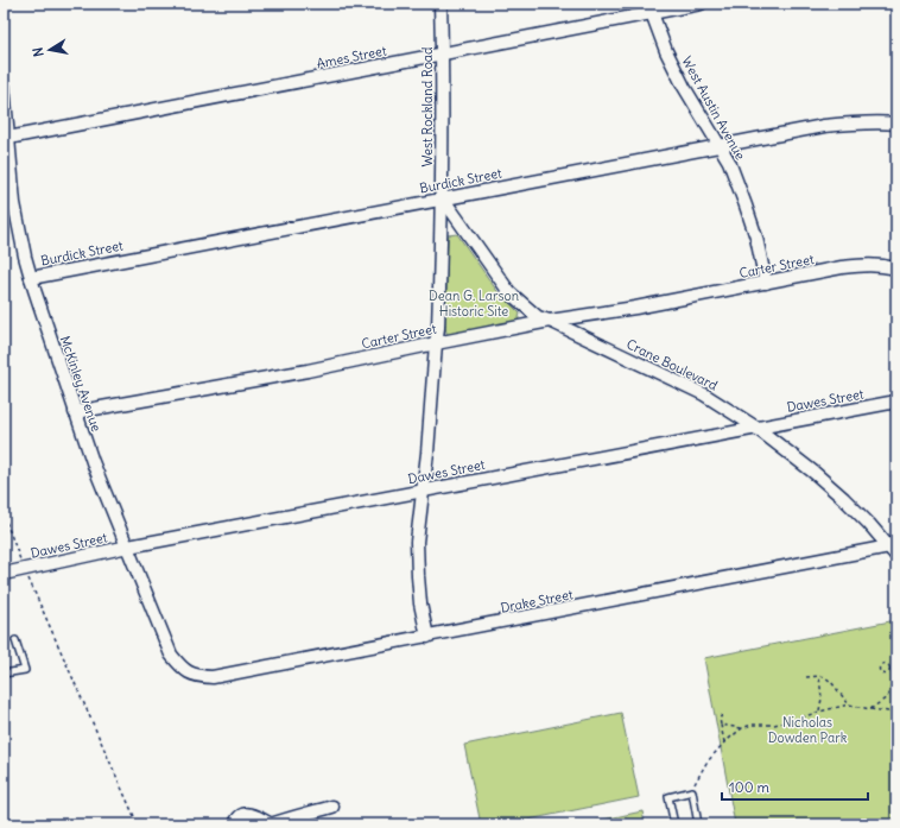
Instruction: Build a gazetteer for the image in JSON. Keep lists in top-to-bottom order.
{
  "streets": {
    "street": [
      "Ames Street",
      "West Rockland Road",
      "West Austin Avenue",
      "Burdick Street",
      "Carter Street",
      "Crane Boulevard",
      "McKinley Avenue",
      "Dawes Street",
      "Drake Street"
    ]
  },
  "crossings": [
    ["Ames Street", "West Rockland Road"],
    ["Ames Street", "West Austin Avenue"],
    ["Ames Street", "McKinley Avenue"],
    ["West Rockland Road", "Burdick Street"],
    ["West Rockland Road", "Carter Street"],
    ["West Rockland Road", "Crane Boulevard"],
    ["West Rockland Road", "Dawes Street"],
    ["West Rockland Road", "Drake Street"],
    ["West Austin Avenue", "Burdick Street"],
    ["West Austin Avenue", "Carter Street"],
    ["Burdick Street", "Crane Boulevard"],
    ["Burdick Street", "McKinley Avenue"],
    ["Carter Street", "Crane Boulevard"],
    ["Carter Street", "McKinley Avenue"],
    ["Crane Boulevard", "Dawes Street"],
    ["Crane Boulevard", "Drake Street"],
    ["McKinley Avenue", "Dawes Street"],
    ["McKinley Avenue", "Drake Street"]
  ],
  "parks": ["Dean G. Larson Historic Site", "Nicholas Dowden Park"],
  "scale_bar": "100 m",
  "north": "left"
}
